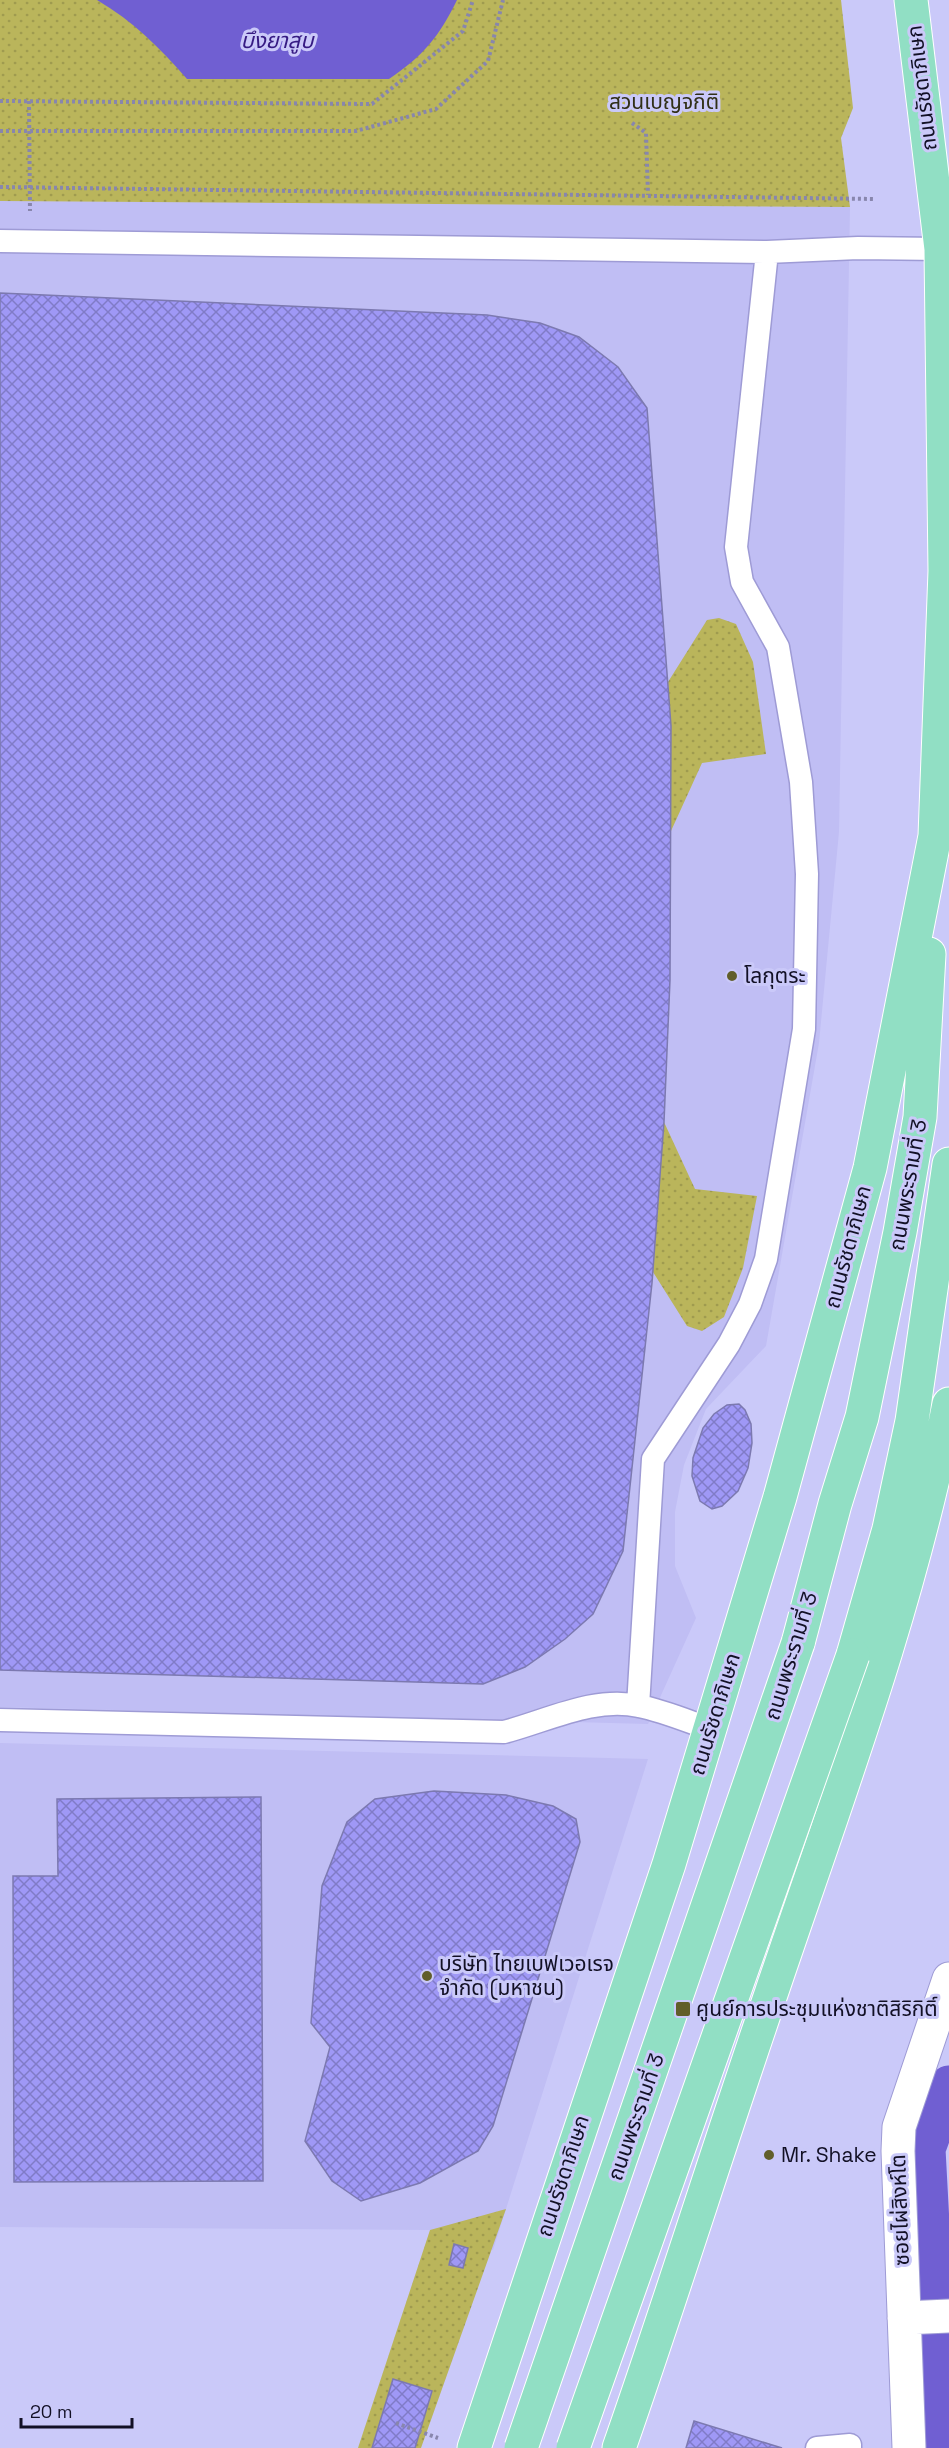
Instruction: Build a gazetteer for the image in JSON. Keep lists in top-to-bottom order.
{
  "streets": {
    "main road": ["ถนนรัชดาภิเษก", "ถนนพระรามที่ 3"],
    "street": ["ซอยไผ่สิงห์โต"]
  },
  "crossings": [
    ["ถนนรัชดาภิเษก", "ถนนพระรามที่ 3"]
  ],
  "water": ["บึงยาสูบ"],
  "parks": ["สวนเบญจกิติ"],
  "places": {
    "other": ["โลกุตระ", "บริษัท ไทยเบฟเวอเรจ จำกัด (มหาชน)", "Mr. Shake"],
    "transit": ["ศูนย์การประชุมแห่งชาติสิริกิติ์"]
  },
  "scale_bar": "20 m"
}
